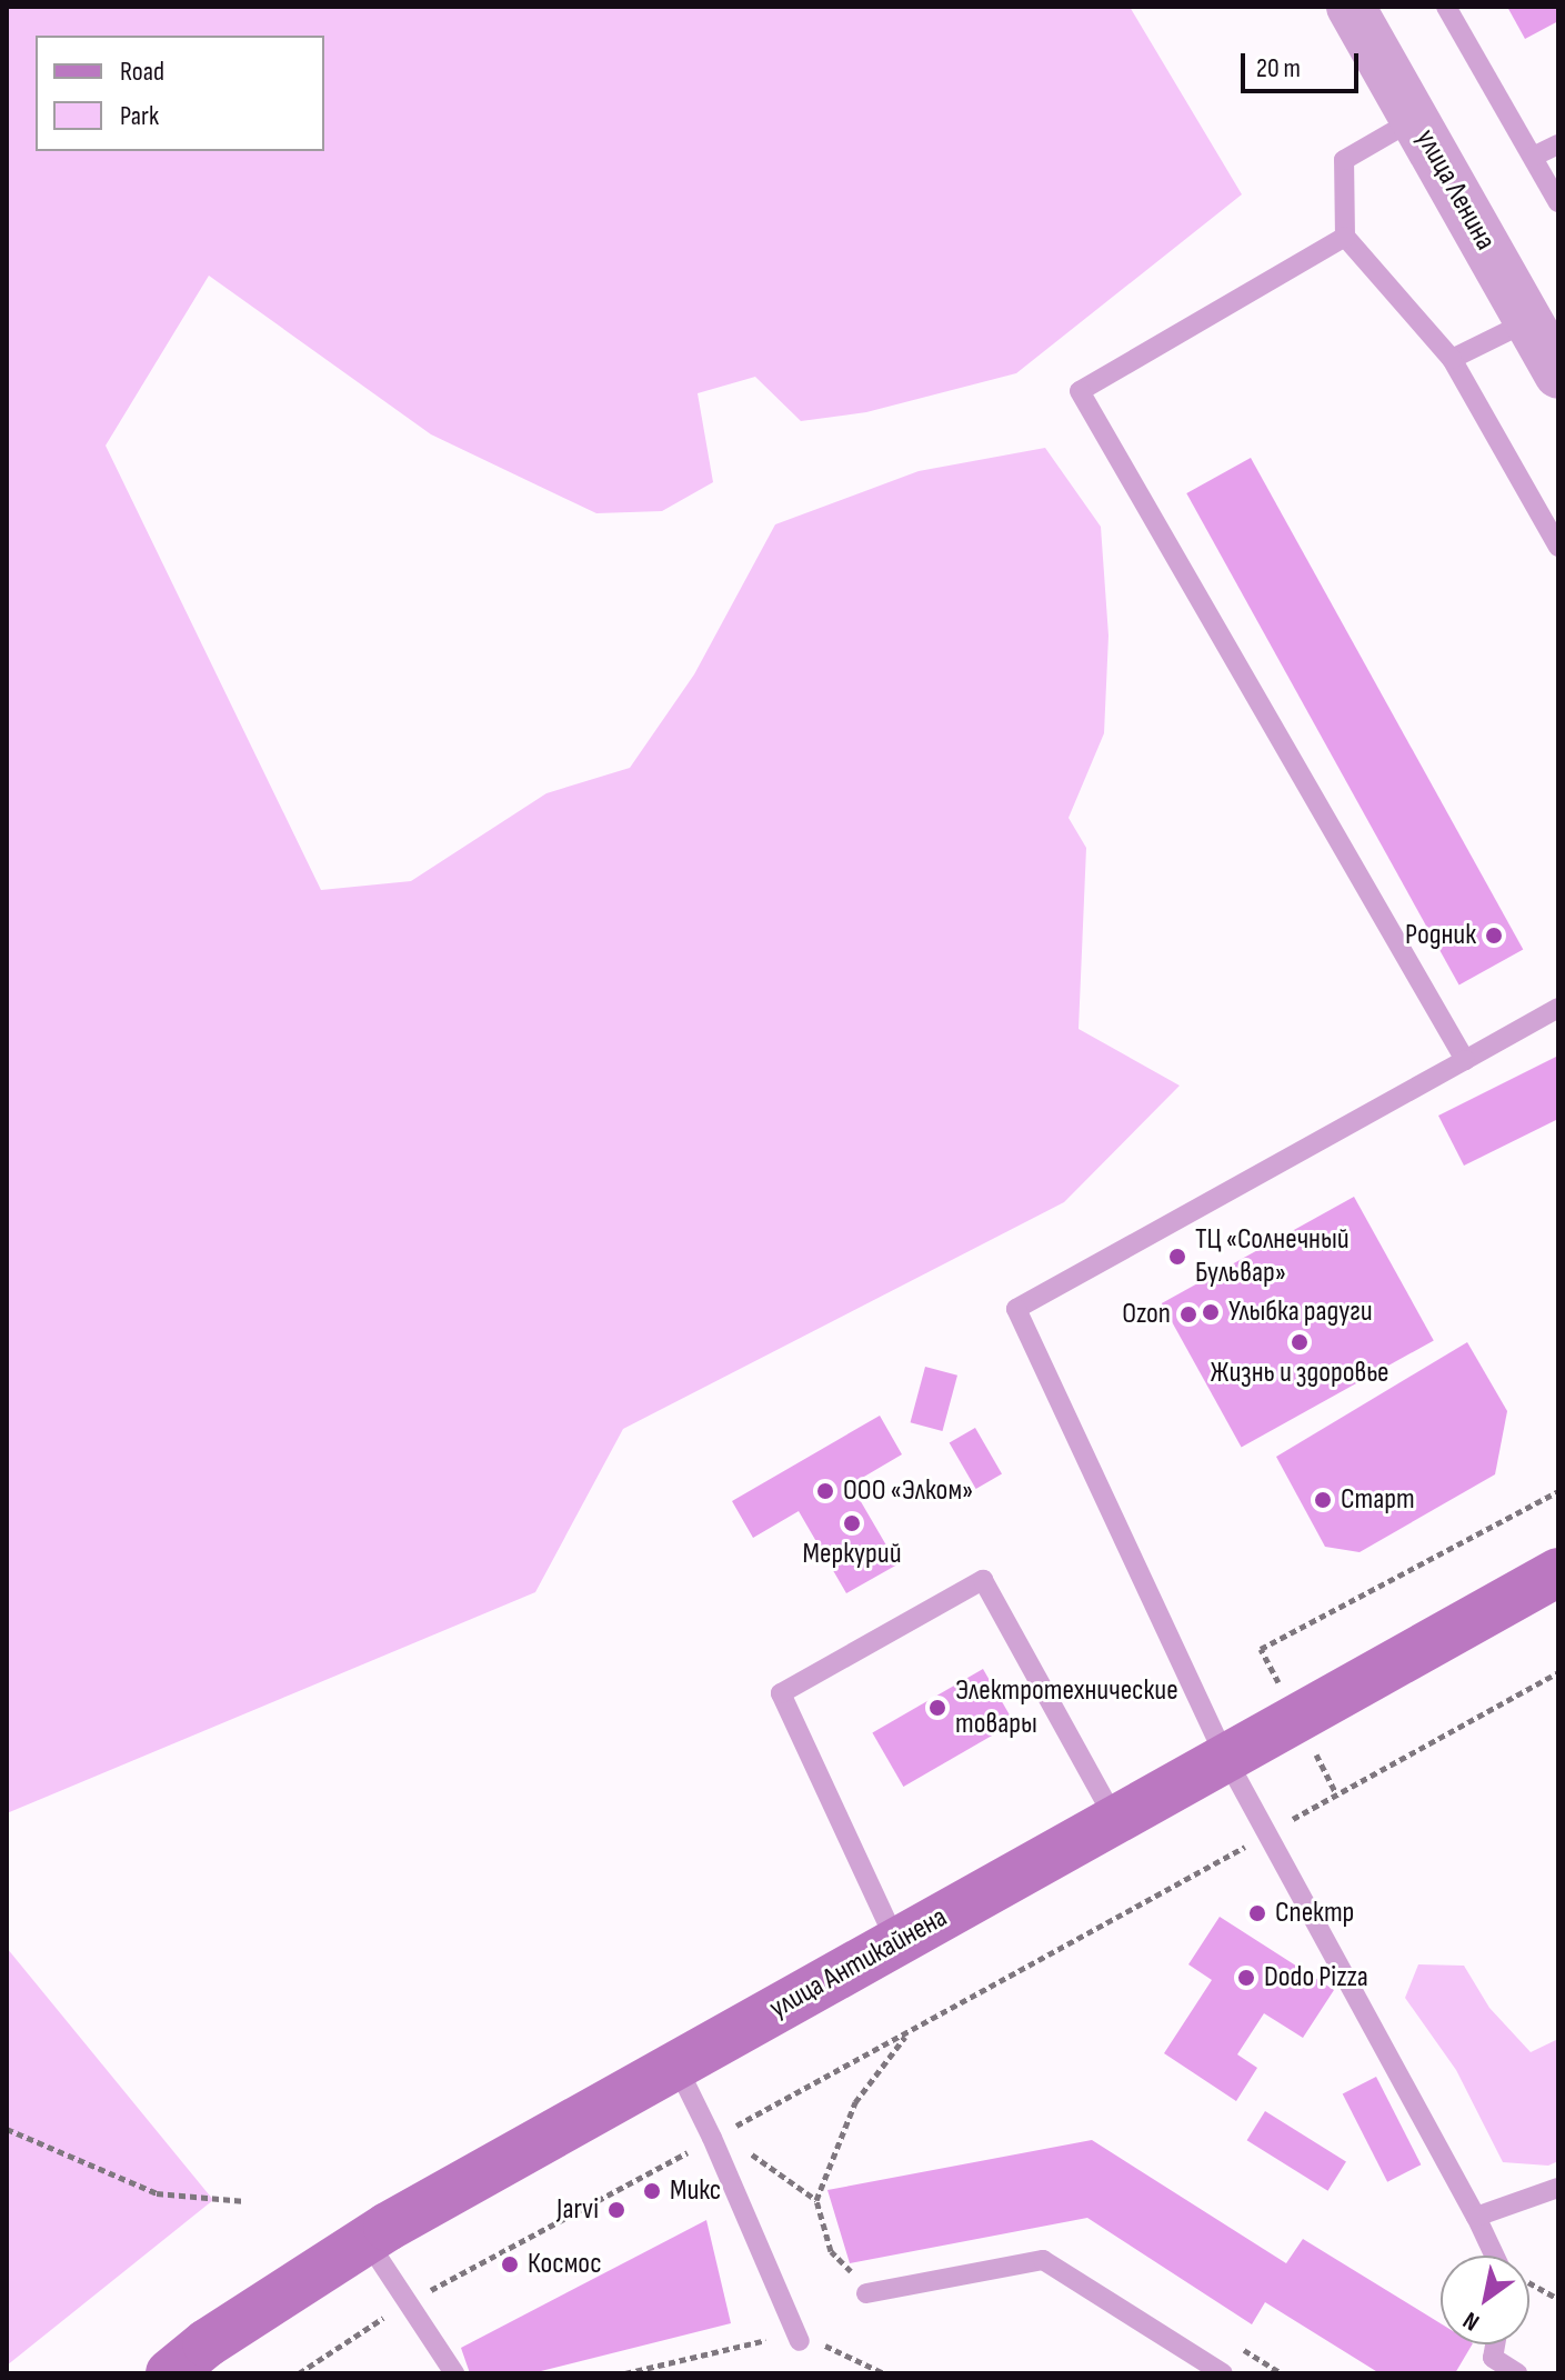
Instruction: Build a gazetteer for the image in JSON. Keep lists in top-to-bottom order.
{
  "streets": {
    "main road": ["улица Антикайнена"],
    "street": ["улица Ленина"]
  },
  "places": [
    "Родник",
    "ТЦ «Солнечный Бульвар»",
    "Улыбка радуги",
    "Ozon",
    "Жизнь и здоровье",
    "ООО «Элком»",
    "Старт",
    "Меркурий",
    "Электротехнические товары",
    "Спектр",
    "Dodo Pizza",
    "Микс",
    "Jarvi",
    "Космос"
  ],
  "legend": ["Road", "Park"],
  "scale_bar": "20 m",
  "north": "bottom left"
}
